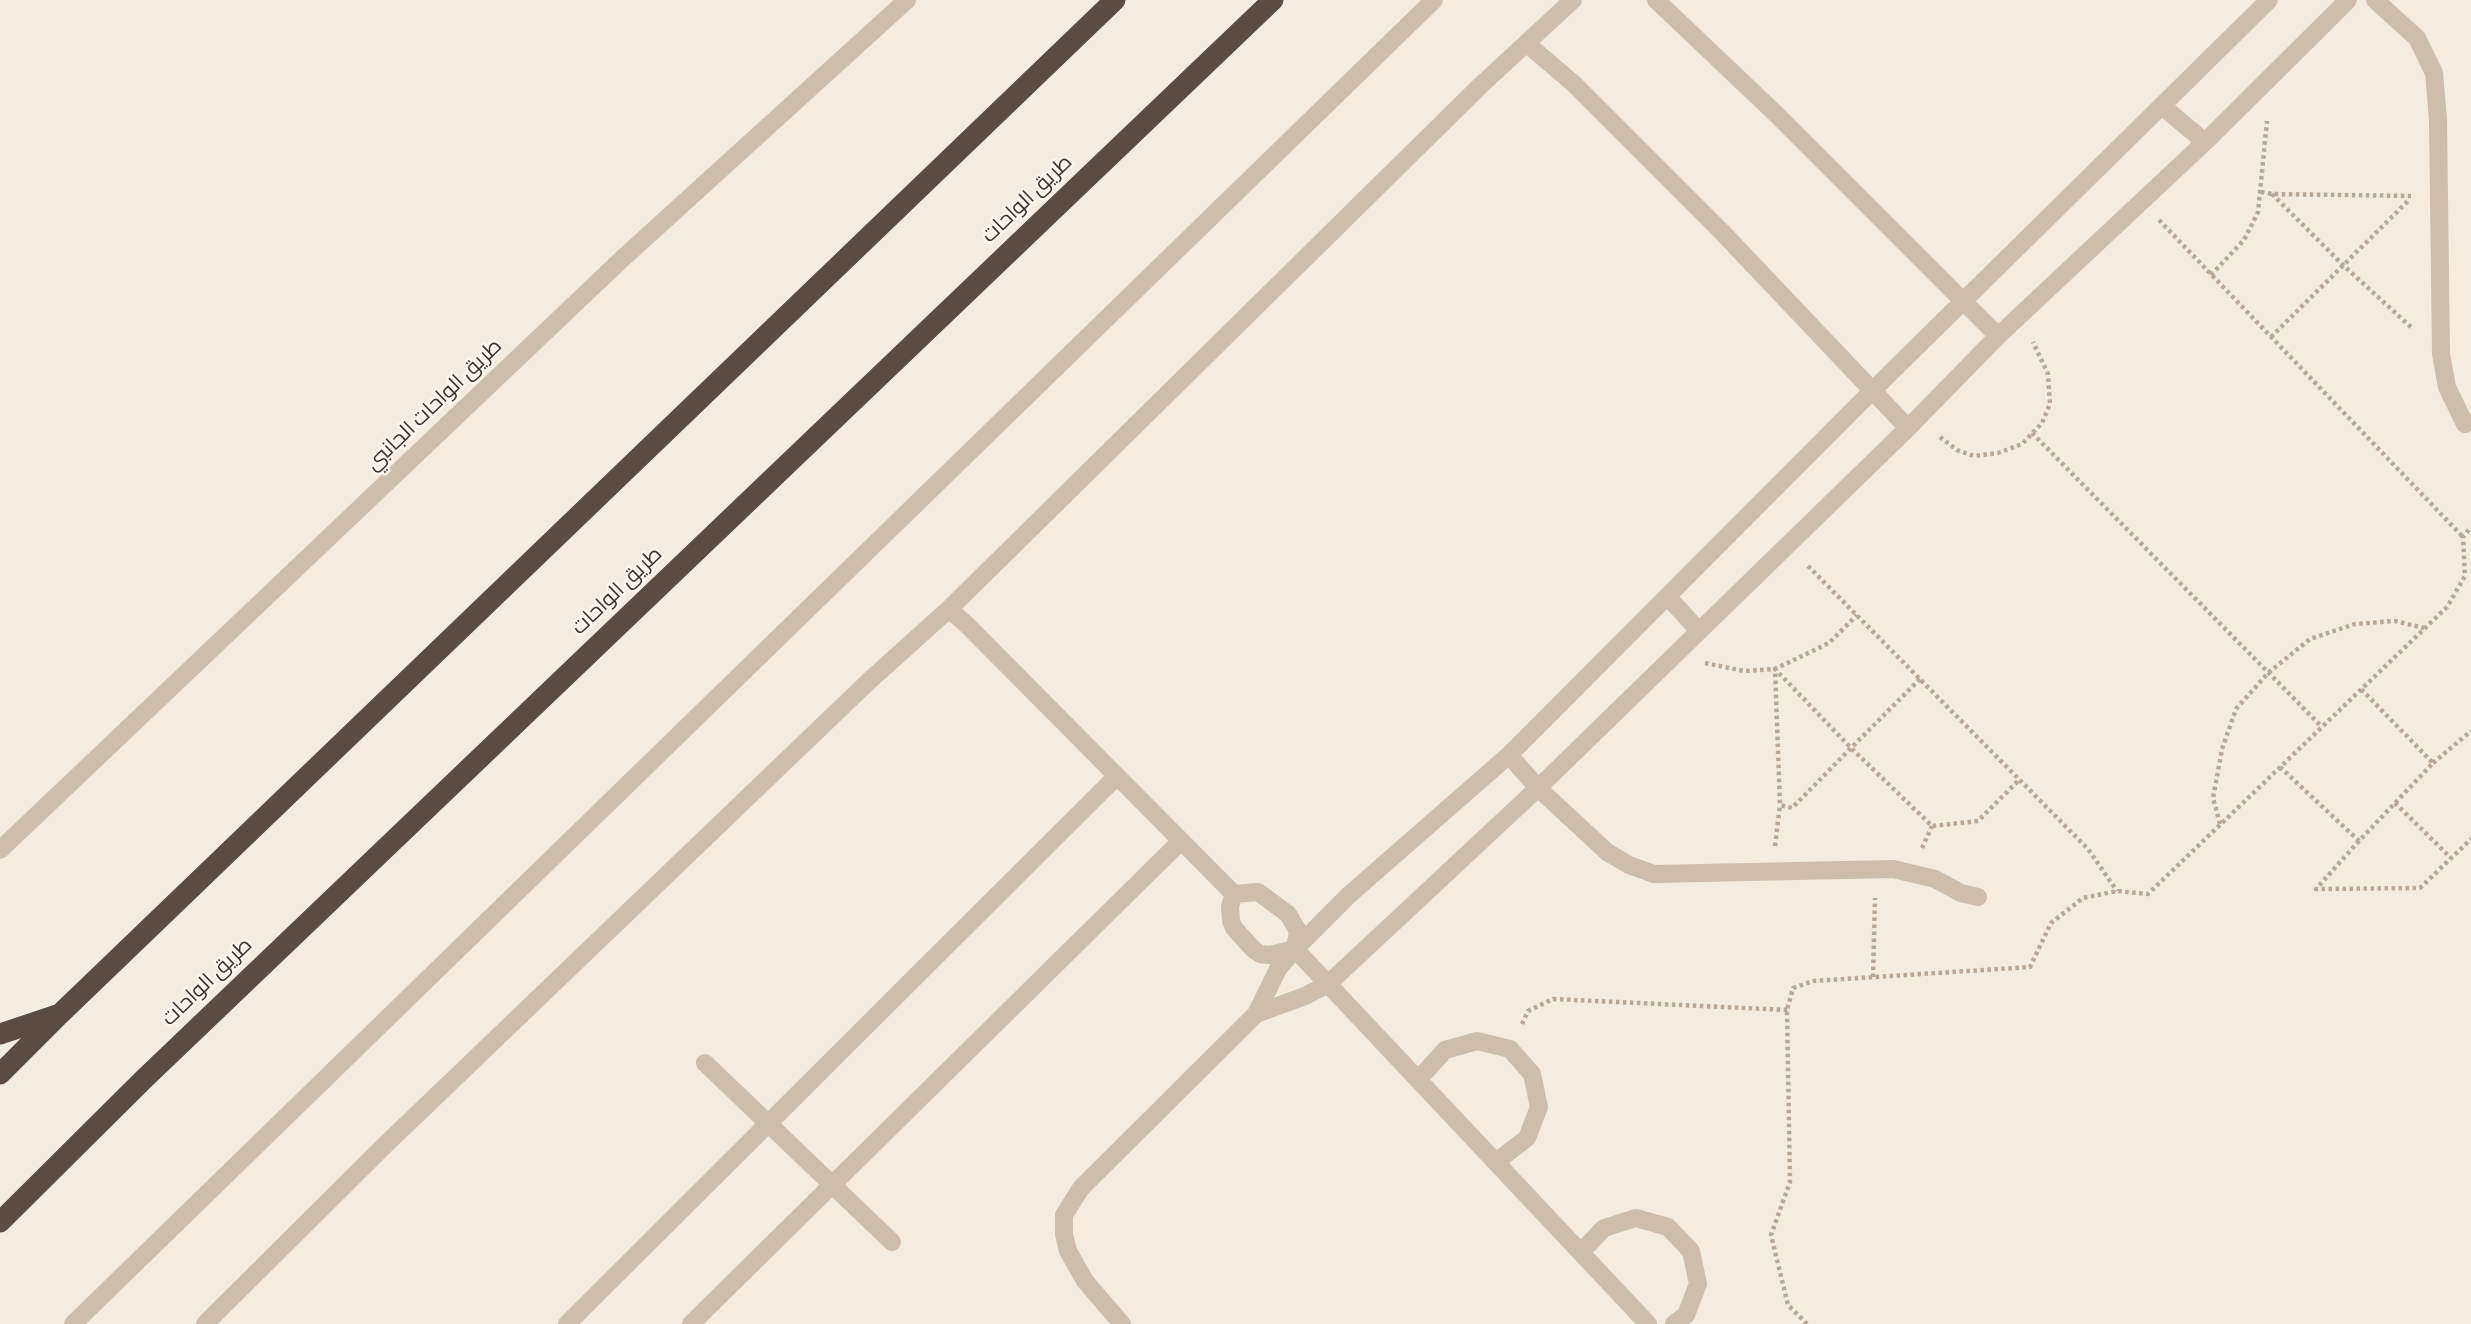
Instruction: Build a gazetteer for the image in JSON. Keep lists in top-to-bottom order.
{
  "streets": {
    "highway": ["طريق الواحات"],
    "street": ["طريق الواحات الجانبي"]
  }
}
